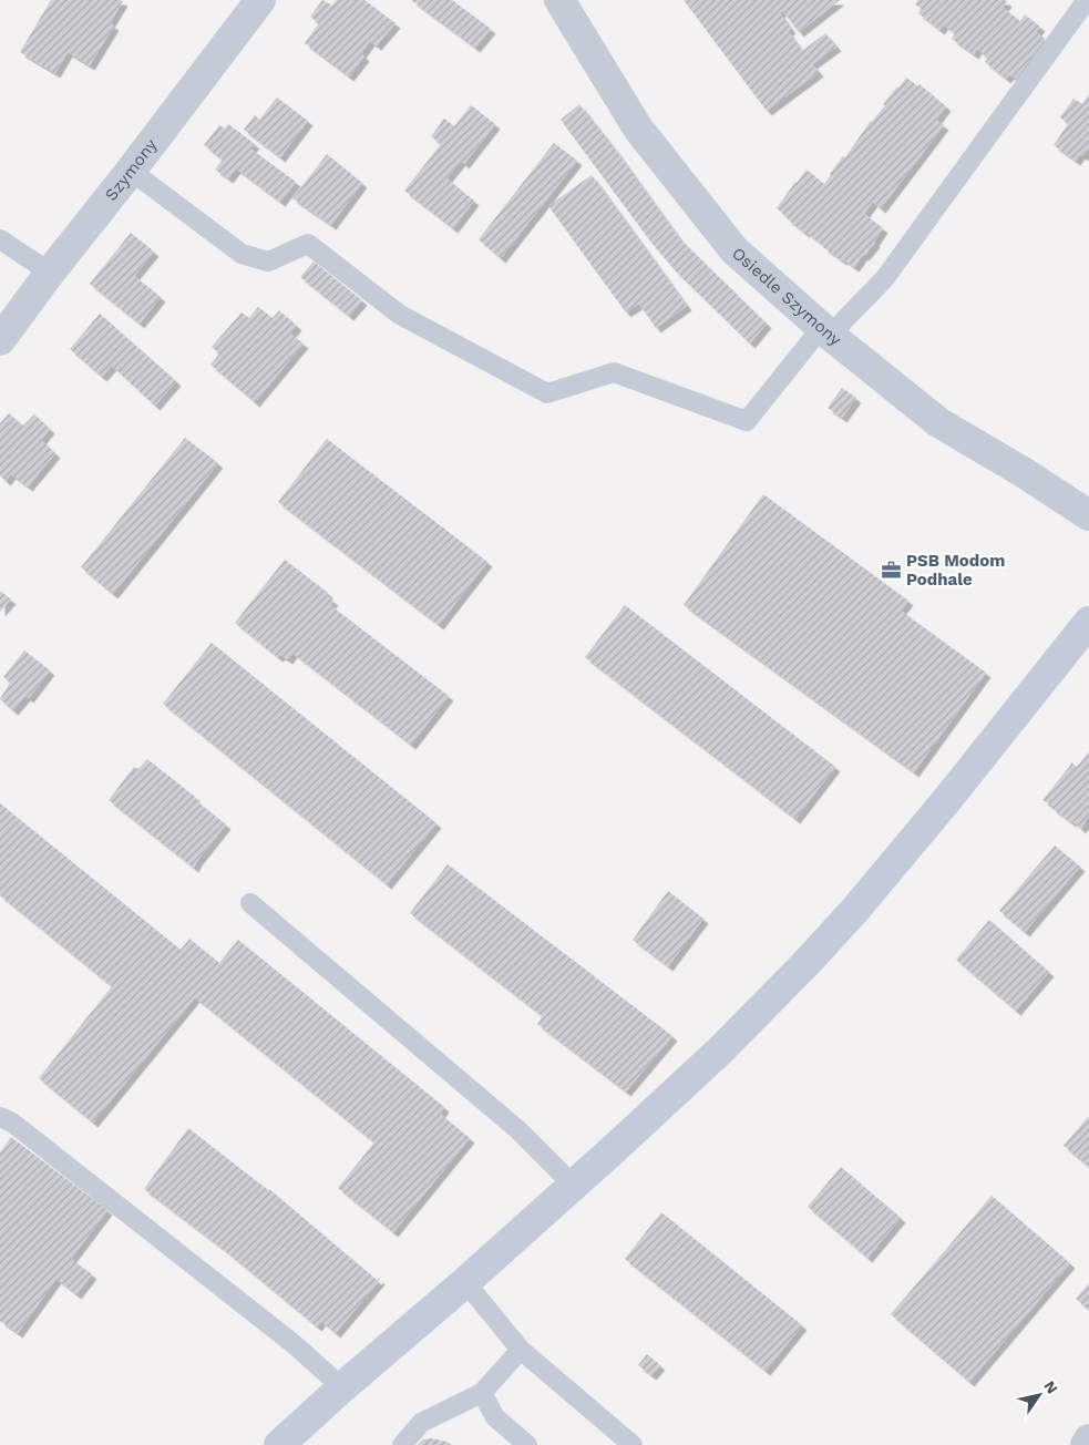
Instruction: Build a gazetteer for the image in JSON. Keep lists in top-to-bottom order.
{
  "streets": {
    "street": ["Szymony", "Osiedle Szymony"]
  },
  "places": {
    "office": ["PSB Modom Podhale"]
  },
  "north": "top right"
}
